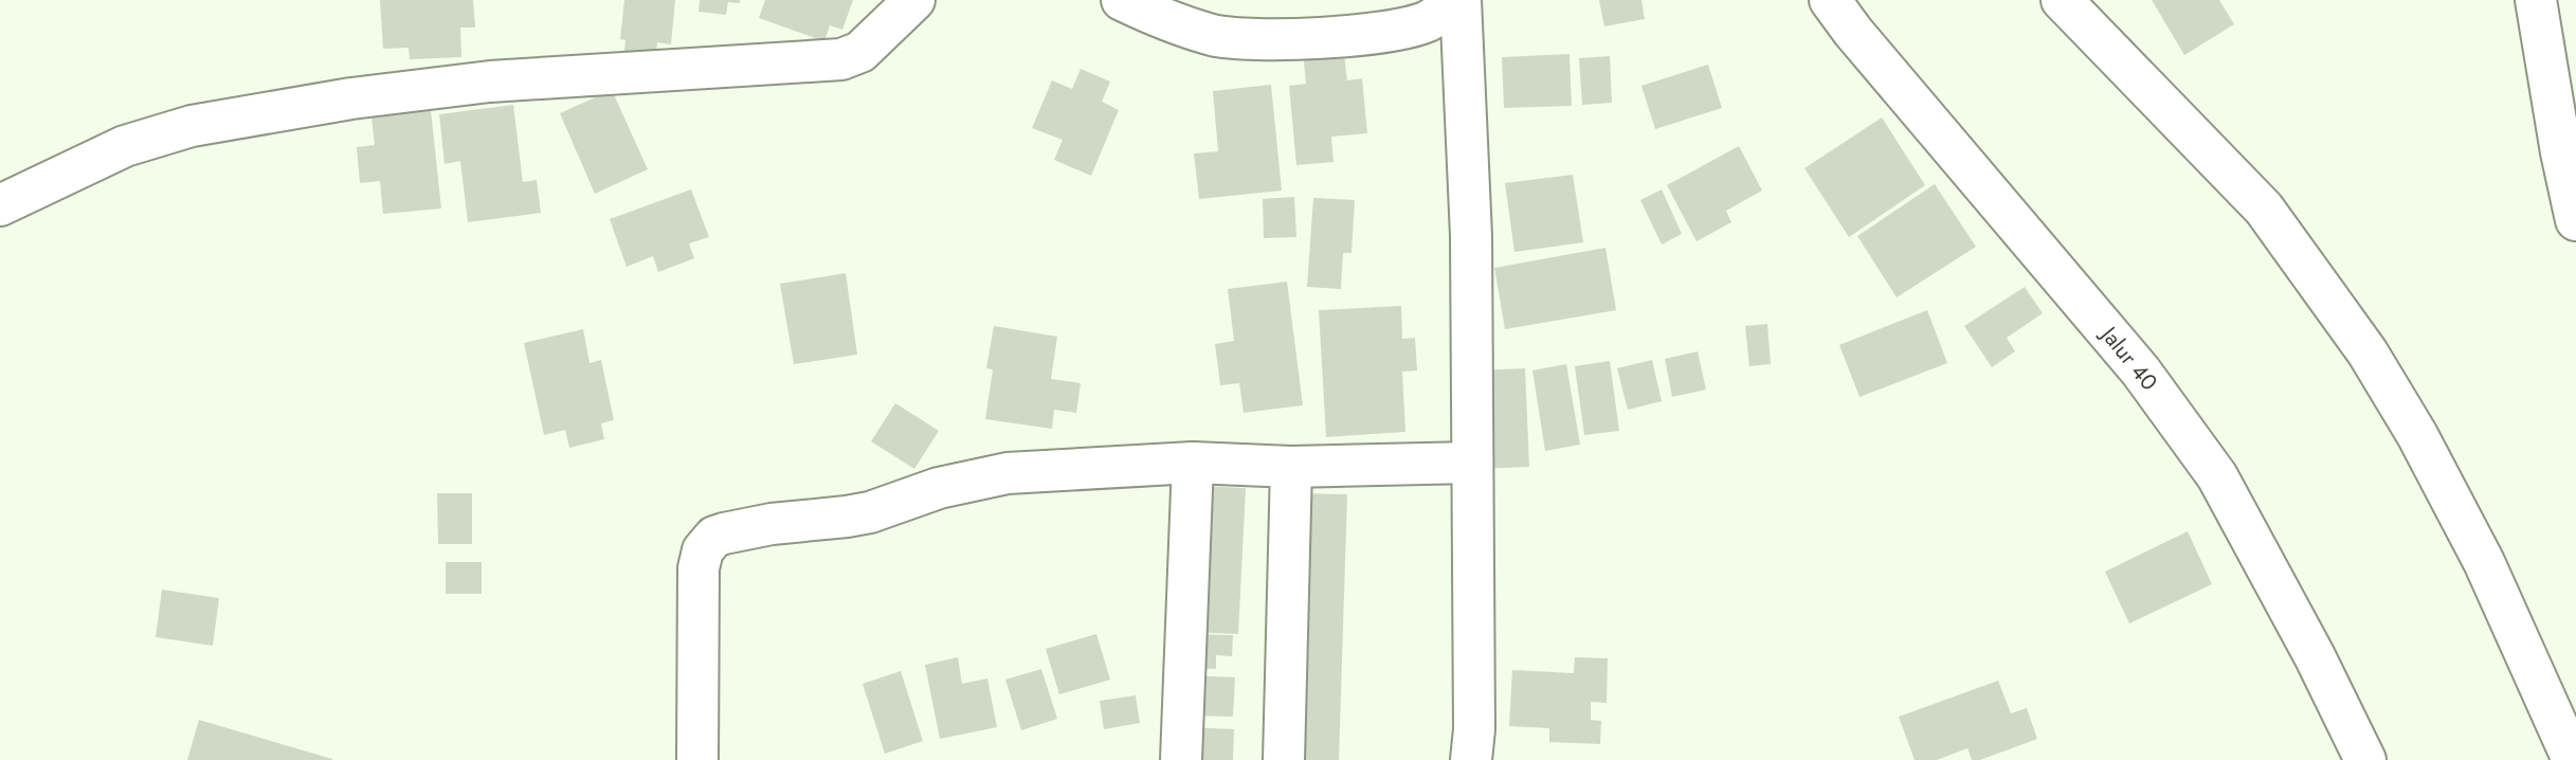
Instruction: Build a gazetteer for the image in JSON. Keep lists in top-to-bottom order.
{
  "streets": {
    "main road": ["Jalur 40"]
  }
}
